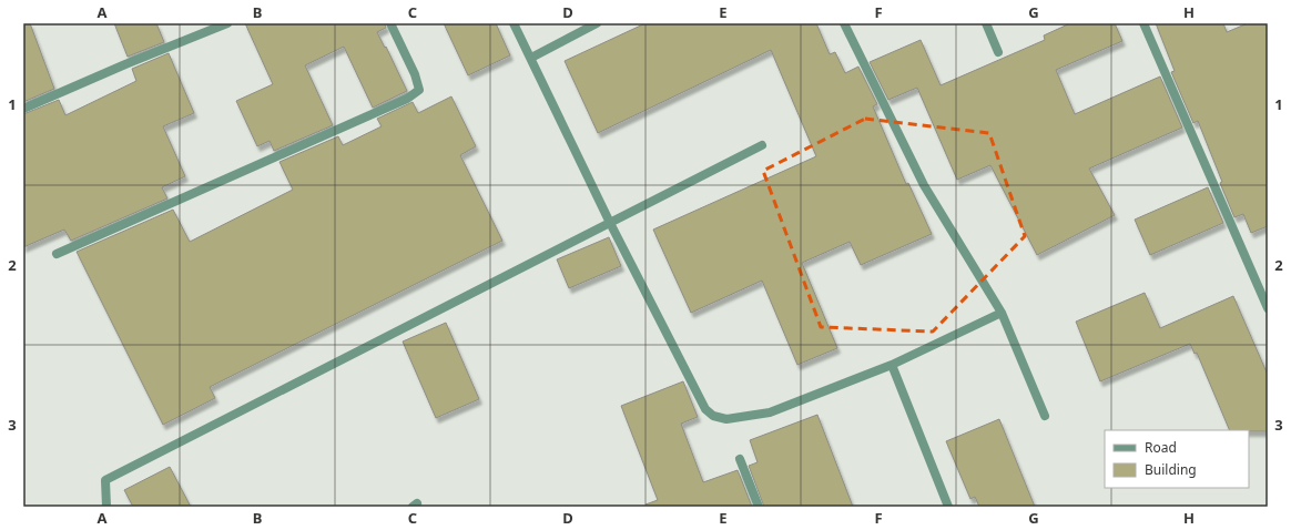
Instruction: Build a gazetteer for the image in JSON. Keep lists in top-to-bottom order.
{
  "legend": ["Road", "Building"],
  "grid": {
    "columns": [
      "A",
      "B",
      "C",
      "D",
      "E",
      "F",
      "G",
      "H"
    ],
    "rows": ["1", "2", "3"]
  }
}
